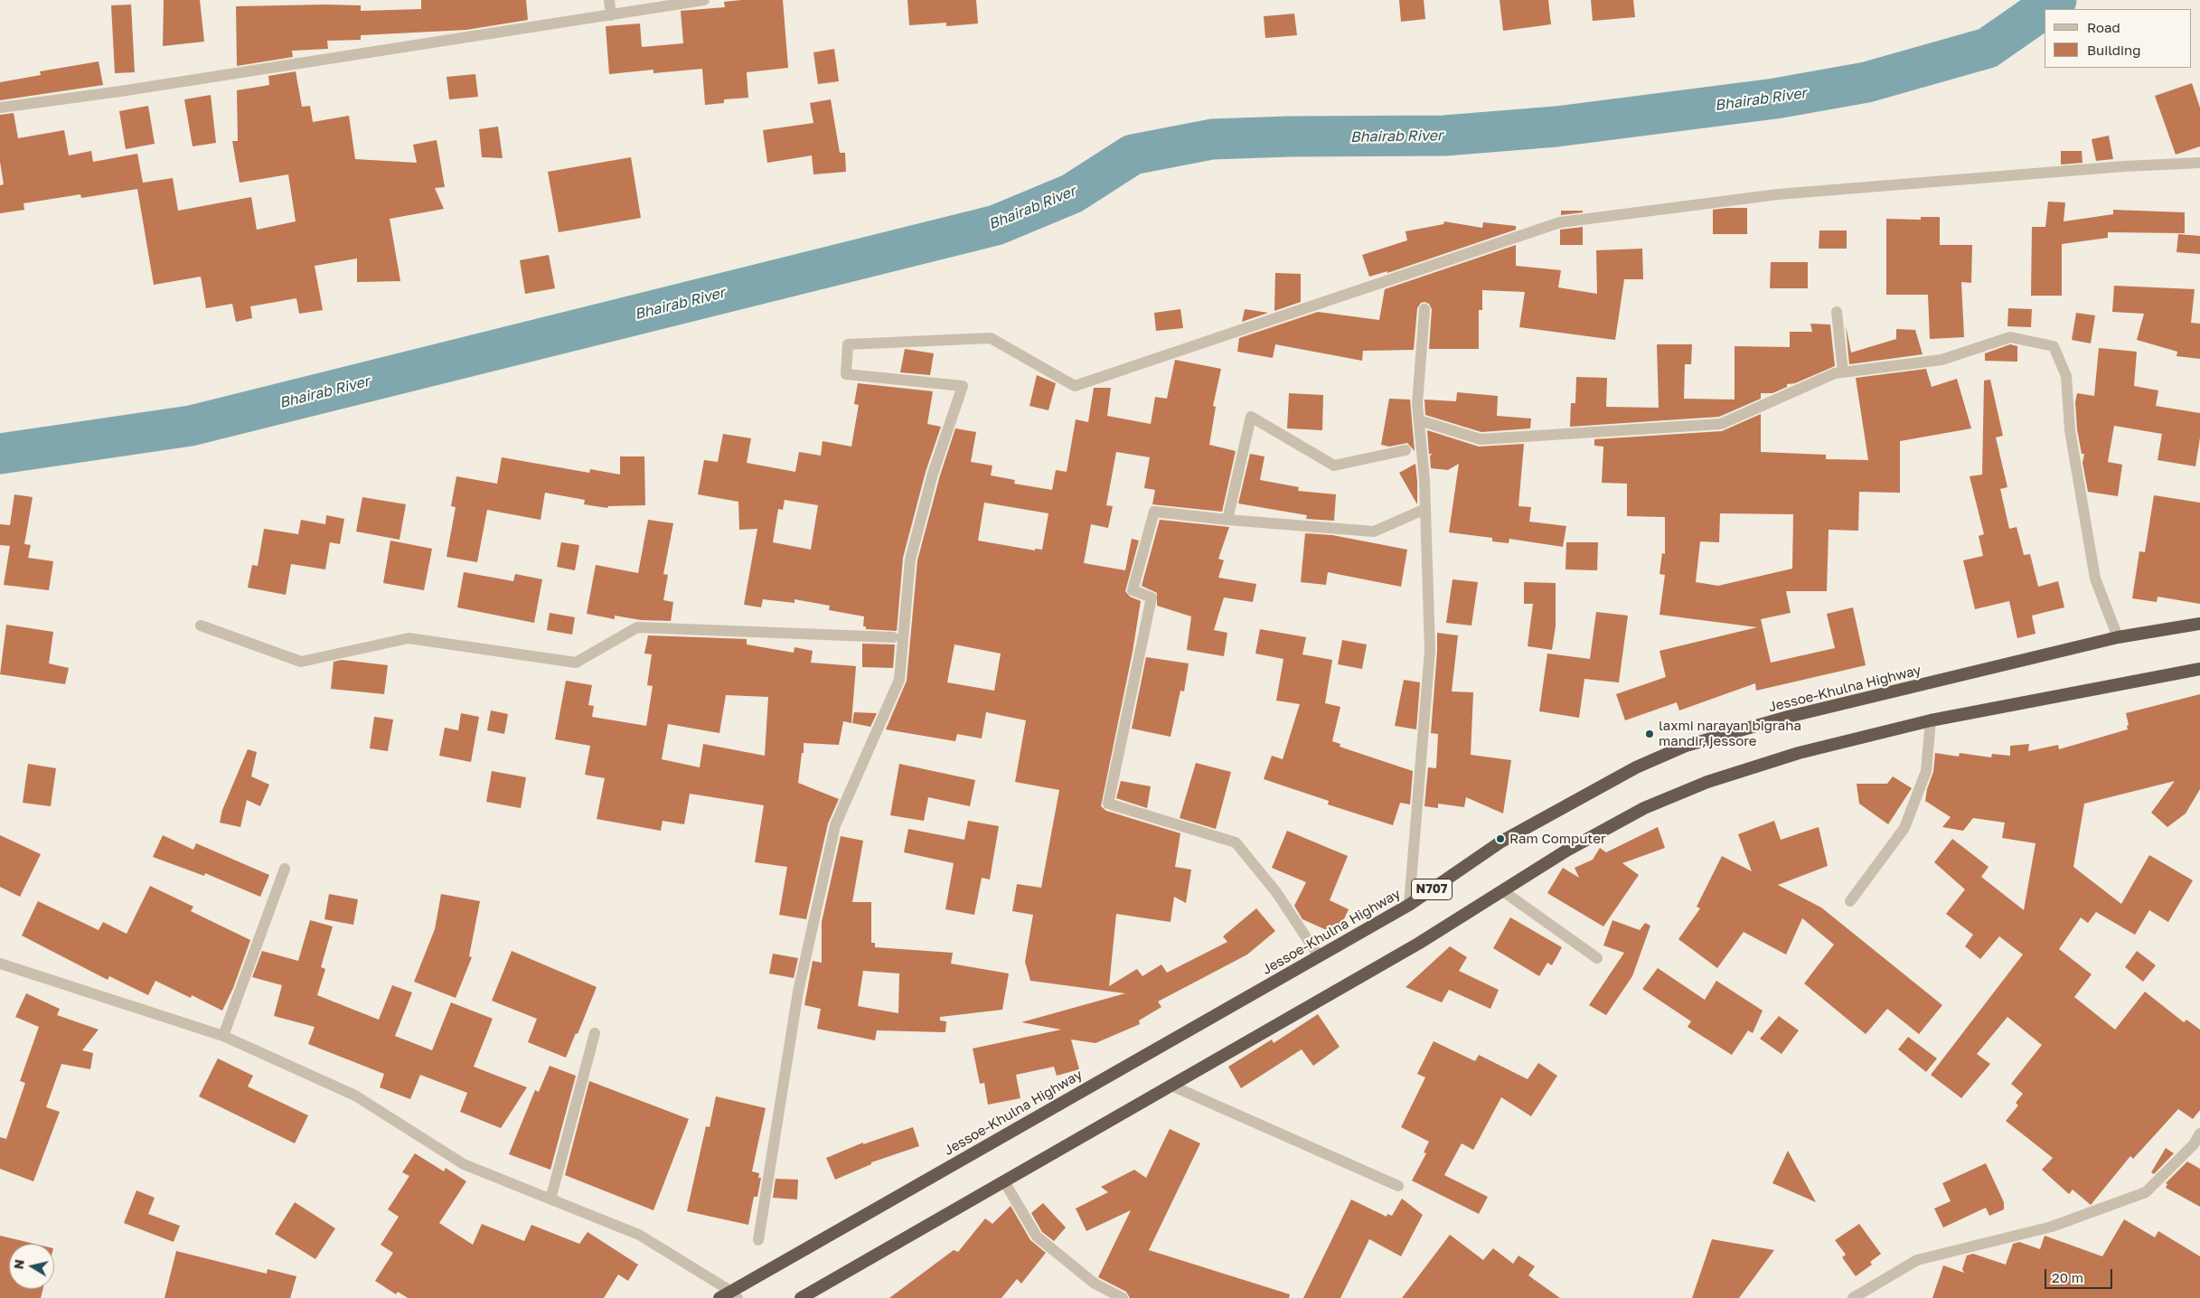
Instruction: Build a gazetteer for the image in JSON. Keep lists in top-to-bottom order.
{
  "streets": {
    "highway": ["Jessoe-Khulna Highway", "N707"]
  },
  "water": ["Bhairab River"],
  "places": ["laxmi narayan bigraha mandir, jessore", "Ram Computer"],
  "legend": ["Road", "Building"],
  "scale_bar": "20 m",
  "north": "left"
}
